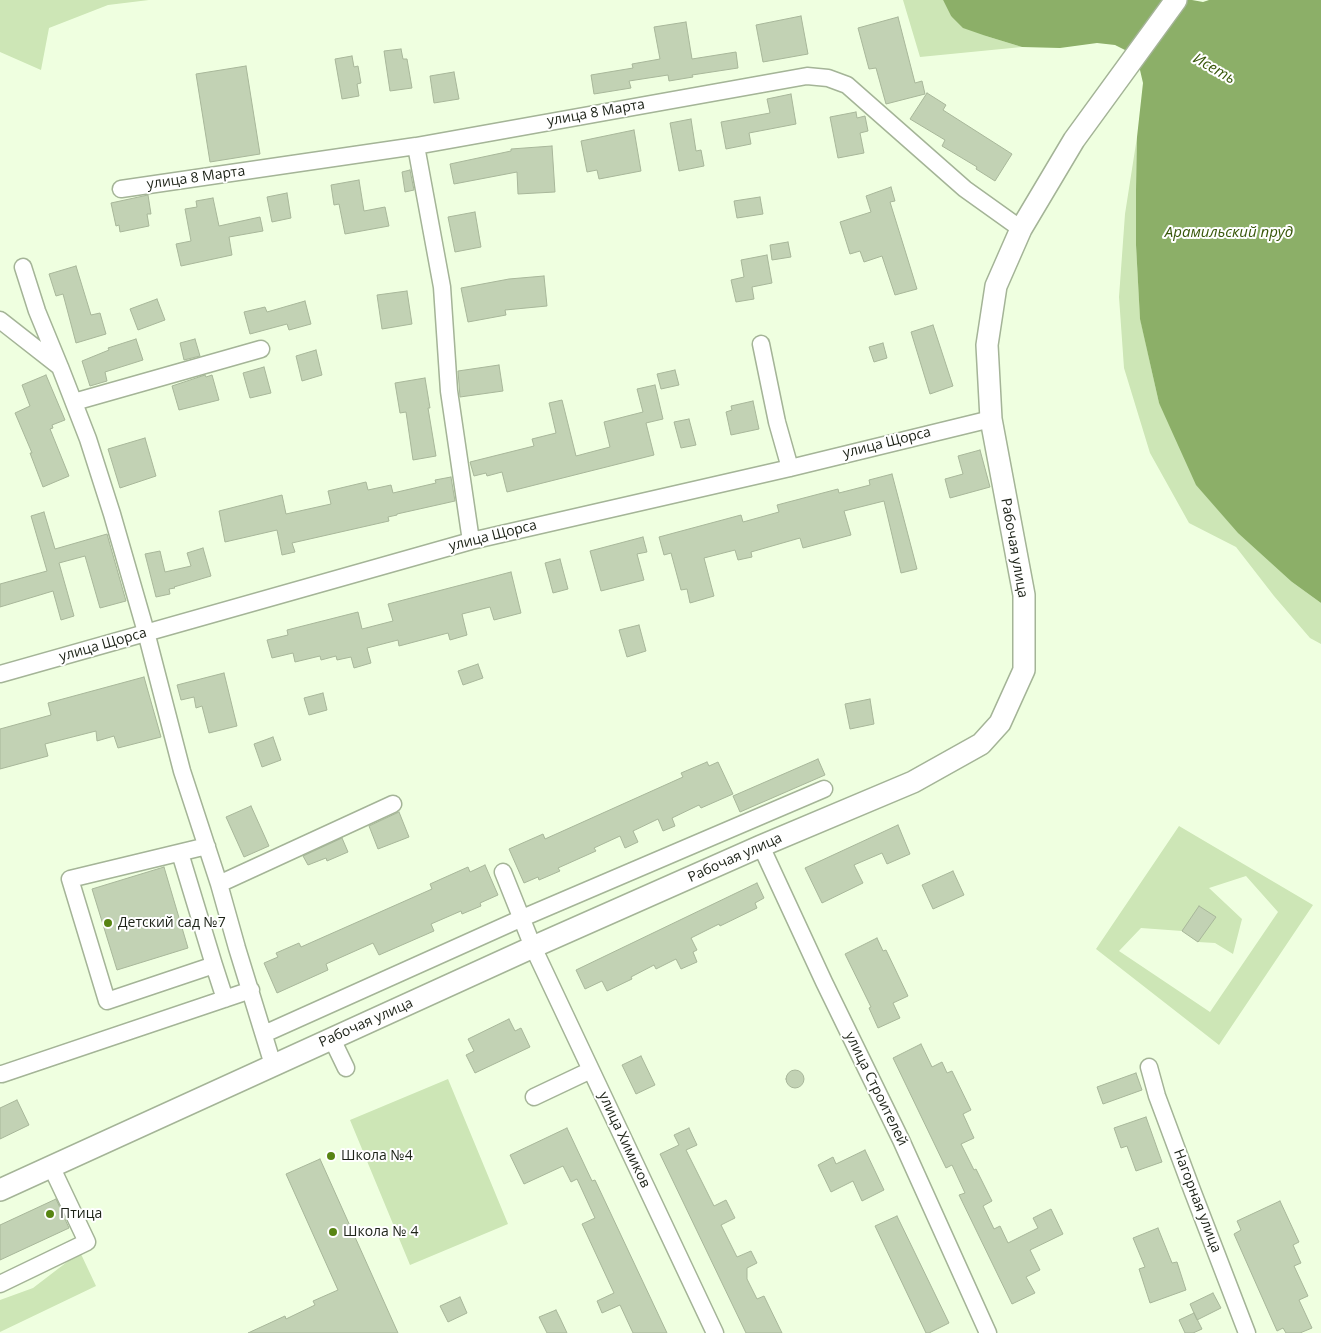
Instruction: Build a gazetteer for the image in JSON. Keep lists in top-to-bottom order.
{
  "streets": {
    "main road": ["Рабочая улица"],
    "street": [
      "улица 8 Марта",
      "улица Щорса",
      "улица Строителей",
      "улица Химиков",
      "Нагорная улица"
    ]
  },
  "crossings": [
    ["улица 8 Марта", "Рабочая улица"],
    ["улица Щорса", "Рабочая улица"],
    ["Рабочая улица", "улица Строителей"],
    ["Рабочая улица", "улица Химиков"]
  ],
  "water": ["Исеть", "Арамильский пруд"],
  "places": [
    "Детский сад №7",
    "Школа №4",
    "Птица",
    "Школа № 4"
  ]
}
